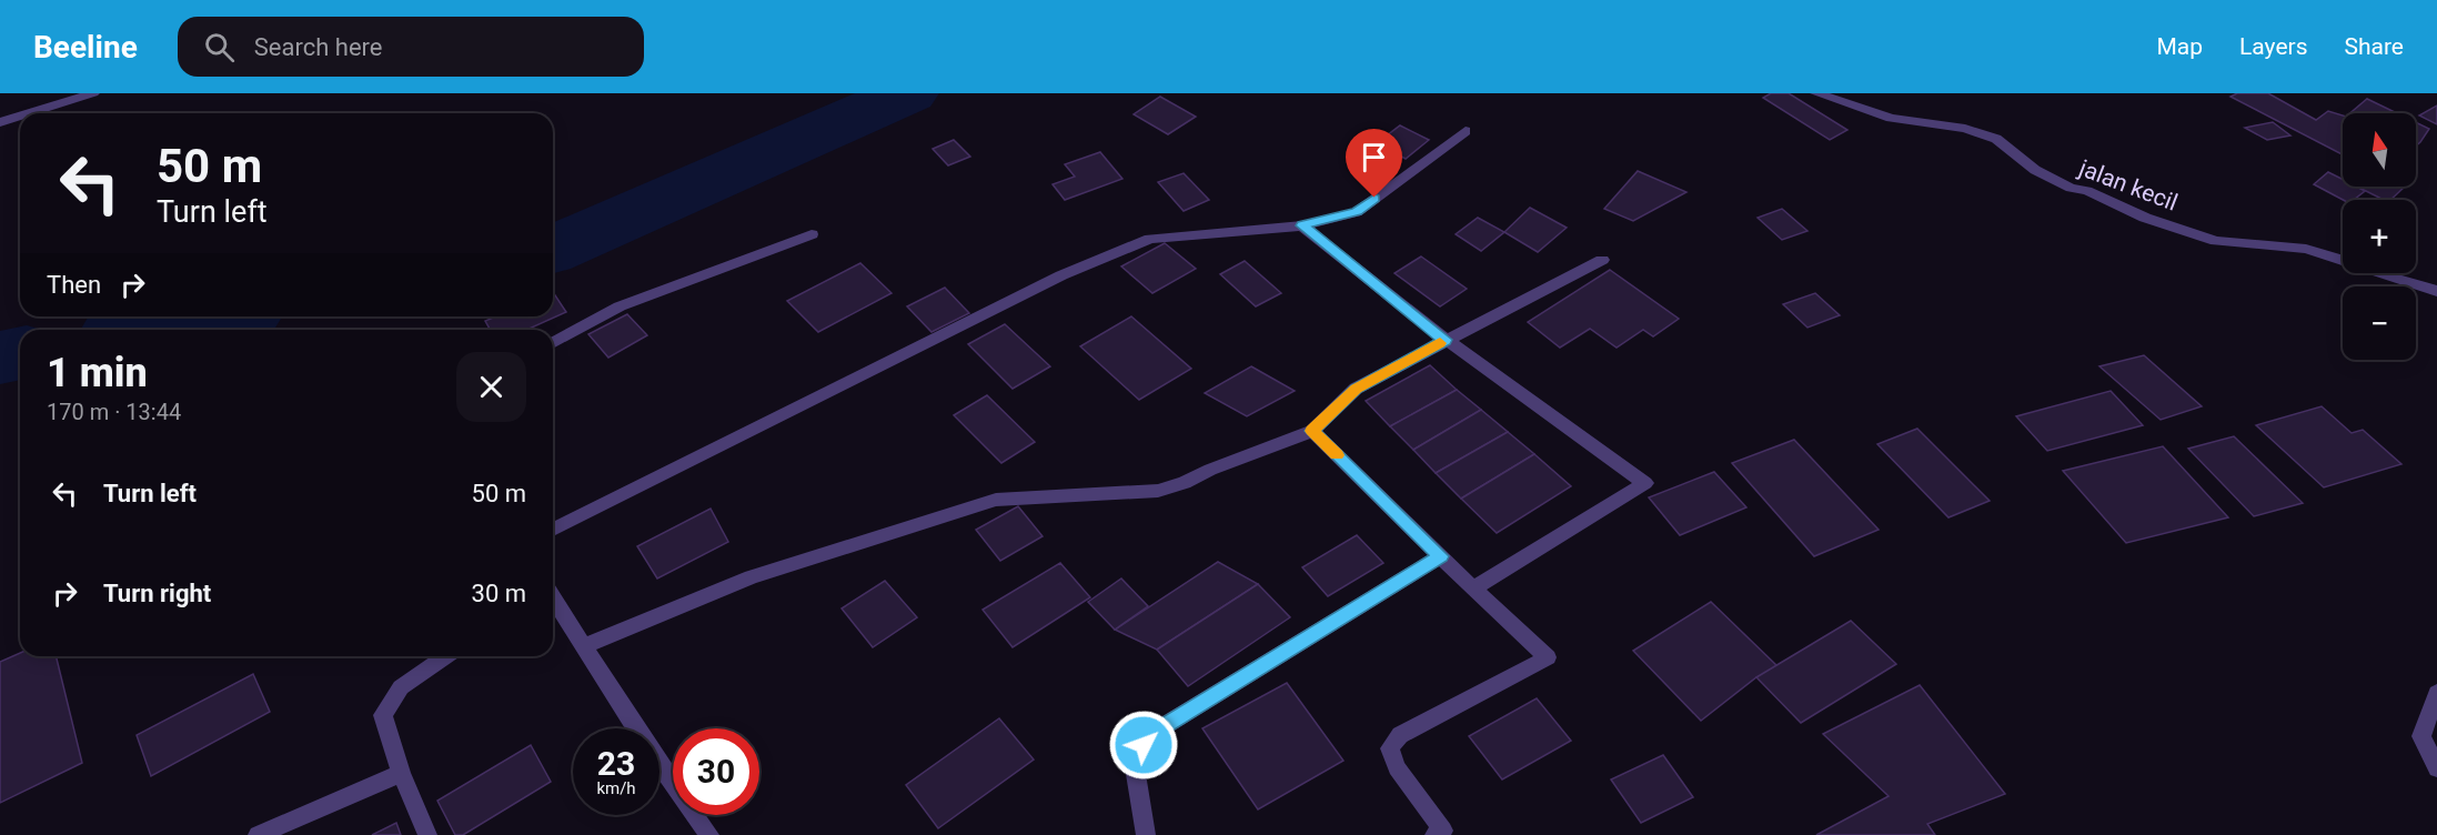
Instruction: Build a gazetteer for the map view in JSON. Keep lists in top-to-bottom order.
{
  "streets": {
    "street": ["jalan kecil"]
  },
  "north": "top",
  "page": {
    "header": "Beeline",
    "search": "Search here",
    "nav": ["Map", "Layers", "Share"],
    "map_buttons": ["+", "−"],
    "turn": ["50 m", "Turn left"],
    "then": "Then",
    "heading": ["1 min", "170 m · 13:44"],
    "list": [
      {
        "name": "Turn left",
        "value": "50 m"
      },
      {
        "name": "Turn right",
        "value": "30 m"
      }
    ],
    "speed": "23 km/h",
    "limit": "30"
  }
}
